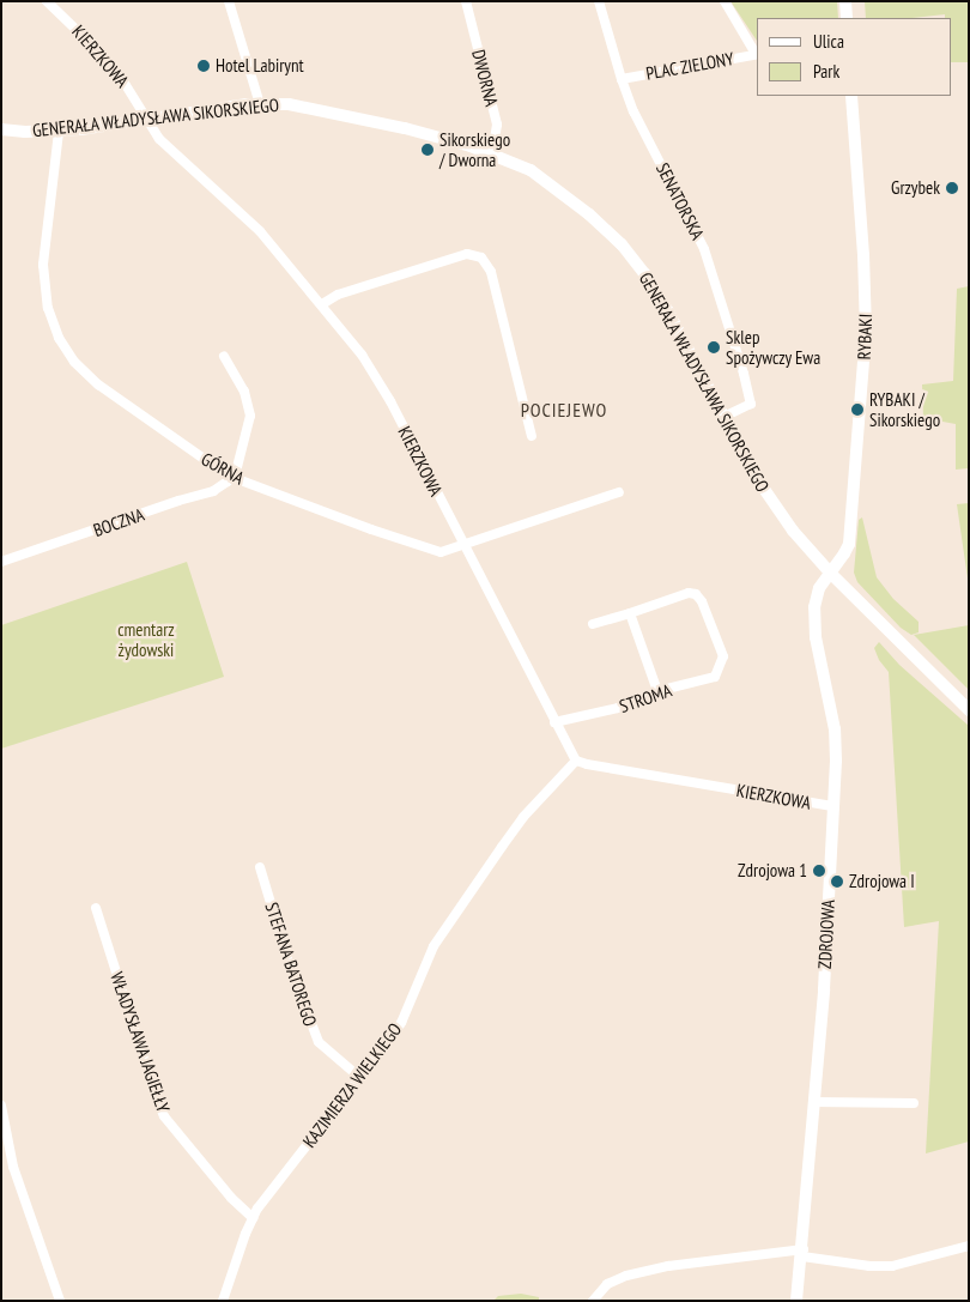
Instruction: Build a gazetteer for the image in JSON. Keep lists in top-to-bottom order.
{
  "streets": {
    "street": [
      "KIERZKOWA",
      "PLAC ZIELONY",
      "DWORNA",
      "GENERAŁA WŁADYSŁAWA SIKORSKIEGO",
      "SENATORSKA",
      "RYBAKI",
      "GÓRNA",
      "BOCZNA",
      "STROMA",
      "ZDROJOWA",
      "STEFANA BATOREGO",
      "WŁADYSŁAWA JAGIEŁŁY",
      "KAZIMIERZA WIELKIEGO"
    ]
  },
  "crossings": [
    ["KIERZKOWA", "GENERAŁA WŁADYSŁAWA SIKORSKIEGO"],
    ["KIERZKOWA", "GÓRNA"],
    ["KIERZKOWA", "STROMA"],
    ["KIERZKOWA", "ZDROJOWA"],
    ["KIERZKOWA", "KAZIMIERZA WIELKIEGO"],
    ["PLAC ZIELONY", "SENATORSKA"],
    ["DWORNA", "GENERAŁA WŁADYSŁAWA SIKORSKIEGO"],
    ["GENERAŁA WŁADYSŁAWA SIKORSKIEGO", "SENATORSKA"],
    ["GENERAŁA WŁADYSŁAWA SIKORSKIEGO", "RYBAKI"],
    ["GENERAŁA WŁADYSŁAWA SIKORSKIEGO", "GÓRNA"],
    ["GENERAŁA WŁADYSŁAWA SIKORSKIEGO", "ZDROJOWA"],
    ["RYBAKI", "ZDROJOWA"],
    ["GÓRNA", "BOCZNA"],
    ["STEFANA BATOREGO", "KAZIMIERZA WIELKIEGO"],
    ["WŁADYSŁAWA JAGIEŁŁY", "KAZIMIERZA WIELKIEGO"]
  ],
  "districts": ["POCIEJEWO"],
  "parks": ["cmentarz żydowski"],
  "places": [
    "Hotel Labirynt",
    "Sikorskiego / Dworna",
    "Grzybek",
    "Sklep Spożywczy Ewa",
    "RYBAKI / Sikorskiego",
    "Zdrojowa 1",
    "Zdrojowa I"
  ],
  "legend": ["Ulica", "Park"]
}
